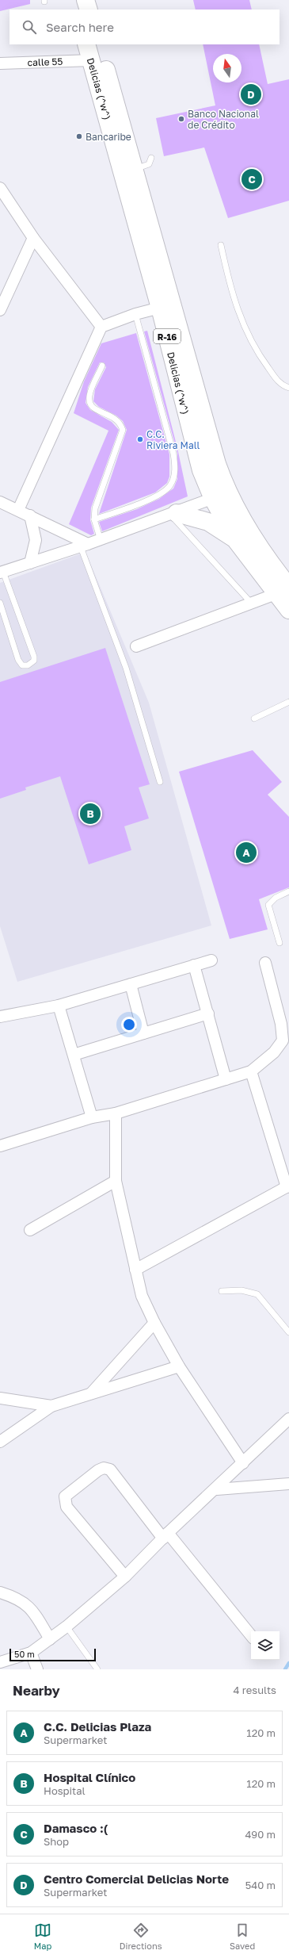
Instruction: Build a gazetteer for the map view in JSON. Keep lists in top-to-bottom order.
{
  "streets": {
    "main road": ["Delicias (^w^)", "R-16"],
    "street": ["calle 55"]
  },
  "crossings": [
    ["calle 55", "Delicias (^w^)"]
  ],
  "places": ["Banco Nacional de Crédito", "Bancaribe", "C.C. Riviera Mall"],
  "scale_bar": "50 m",
  "north": "top",
  "page": {
    "search": "Search here",
    "pins": [
      "D",
      "C",
      "B",
      "A"
    ],
    "scale": "50 m",
    "heading": ["Nearby", "4 results"],
    "list": [
      {
        "mark": "A",
        "name": "C.C. Delicias Plaza",
        "note": "Supermarket",
        "value": "120 m"
      },
      {
        "mark": "B",
        "name": "Hospital Clínico",
        "note": "Hospital",
        "value": "120 m"
      },
      {
        "mark": "C",
        "name": "Damasco :(",
        "note": "Shop",
        "value": "490 m"
      },
      {
        "mark": "D",
        "name": "Centro Comercial Delicias Norte",
        "note": "Supermarket",
        "value": "540 m"
      }
    ],
    "nav": ["Map", "Directions", "Saved"]
  }
}
